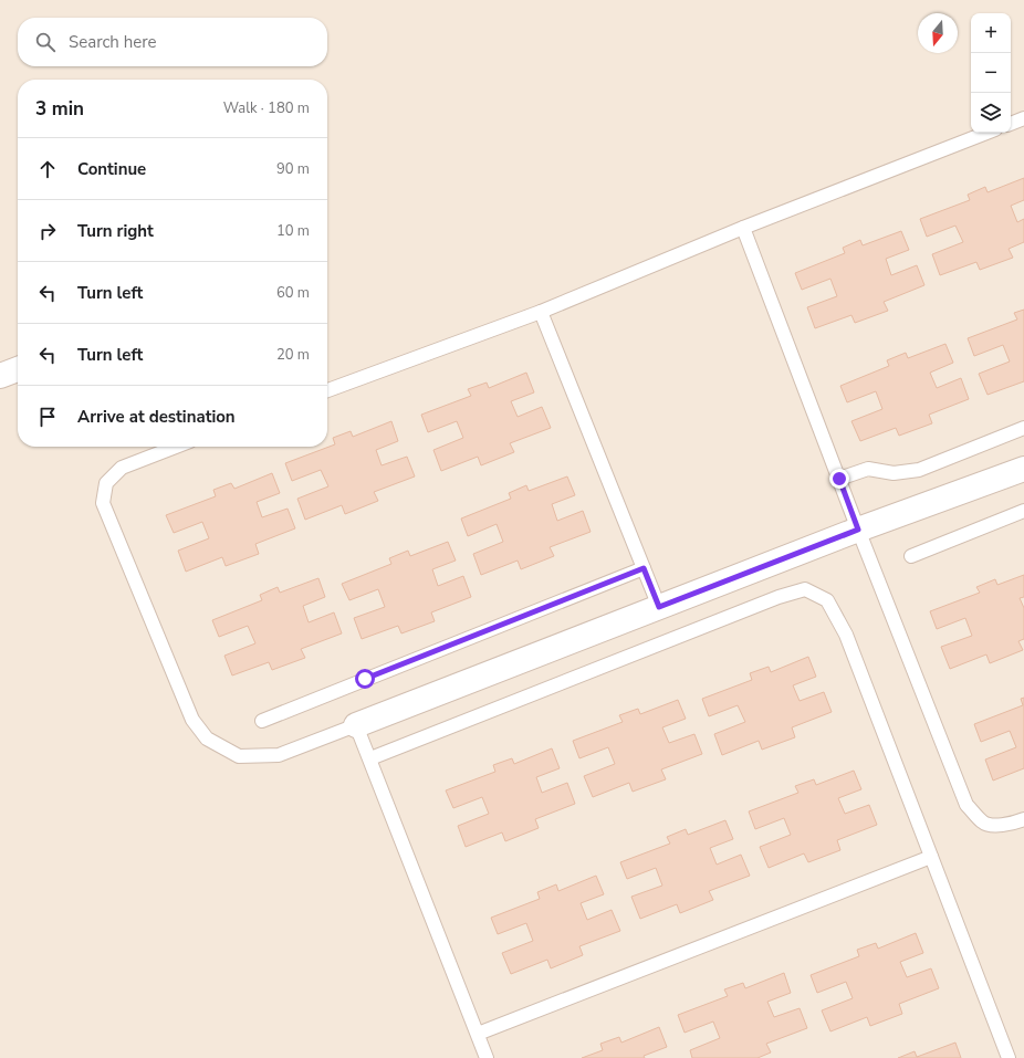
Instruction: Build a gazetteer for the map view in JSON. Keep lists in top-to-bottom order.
{
  "north": "bottom",
  "page": {
    "map_buttons": ["+", "−"],
    "search": "Search here",
    "heading": ["3 min", "Walk · 180 m"],
    "list": [
      ["Continue", "90 m"],
      ["Turn right", "10 m"],
      ["Turn left", "60 m"],
      ["Turn left", "20 m"],
      "Arrive at destination"
    ]
  }
}
